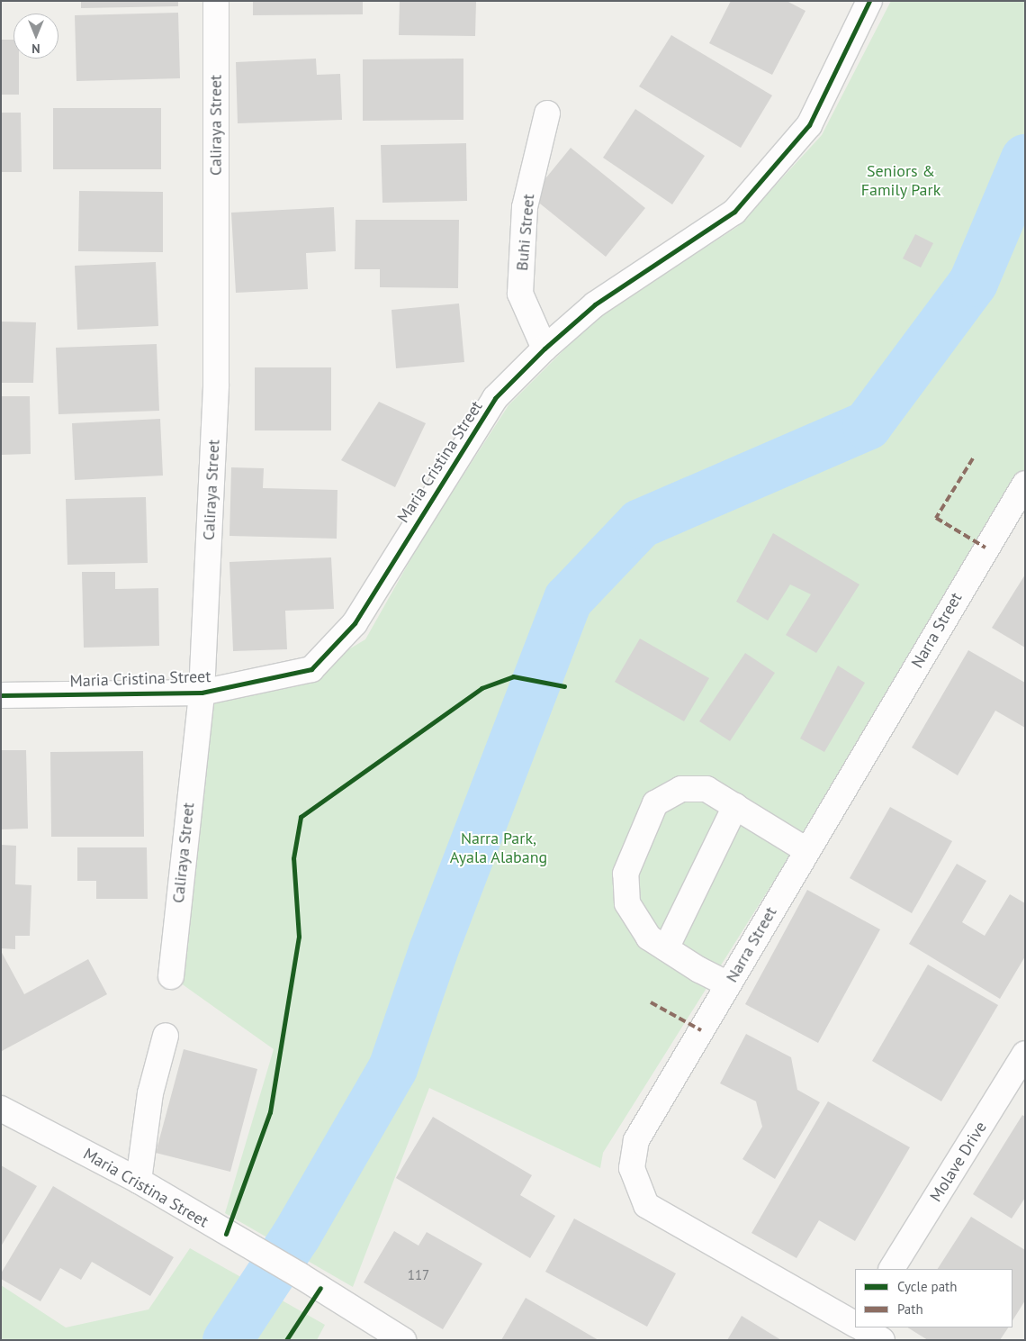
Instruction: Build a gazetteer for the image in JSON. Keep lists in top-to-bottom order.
{
  "streets": {
    "street": [
      "Caliraya Street",
      "Buhi Street",
      "Maria Cristina Street",
      "Narra Street",
      "Molave Drive"
    ]
  },
  "crossings": [
    ["Caliraya Street", "Maria Cristina Street"],
    ["Buhi Street", "Maria Cristina Street"]
  ],
  "parks": ["Seniors & Family Park", "Narra Park, Ayala Alabang"],
  "house_numbers": ["117"],
  "legend": ["Cycle path", "Path"],
  "north": "bottom"
}
